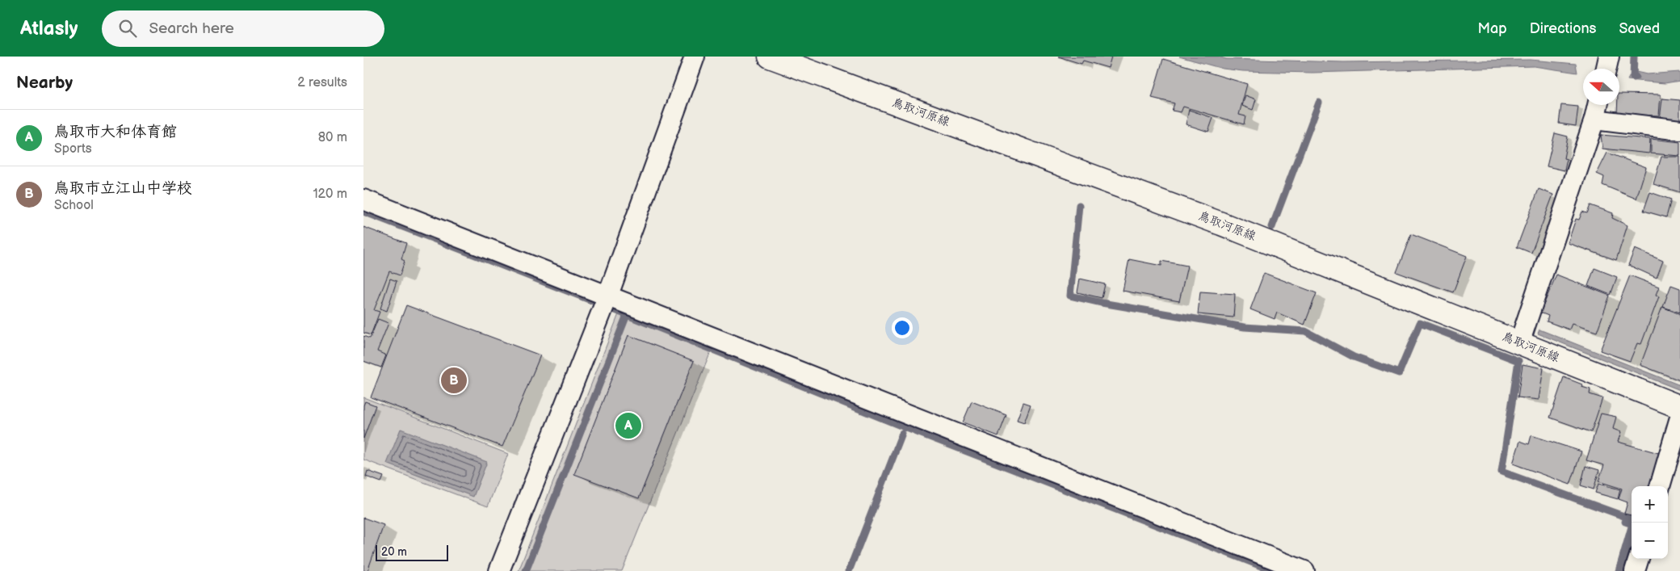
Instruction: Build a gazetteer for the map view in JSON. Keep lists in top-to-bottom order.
{
  "streets": {
    "main road": ["鳥取河原線"]
  },
  "scale_bar": "20 m",
  "north": "left",
  "page": {
    "header": "Atlasly",
    "search": "Search here",
    "nav": ["Map", "Directions", "Saved"],
    "heading": ["Nearby", "2 results"],
    "list": [
      {
        "mark": "A",
        "name": "鳥取市大和体育館",
        "note": "Sports",
        "value": "80 m"
      },
      {
        "mark": "B",
        "name": "鳥取市立江山中学校",
        "note": "School",
        "value": "120 m"
      }
    ],
    "pins": ["B", "A"],
    "map_buttons": ["+", "−"],
    "scale": "20 m"
  }
}
